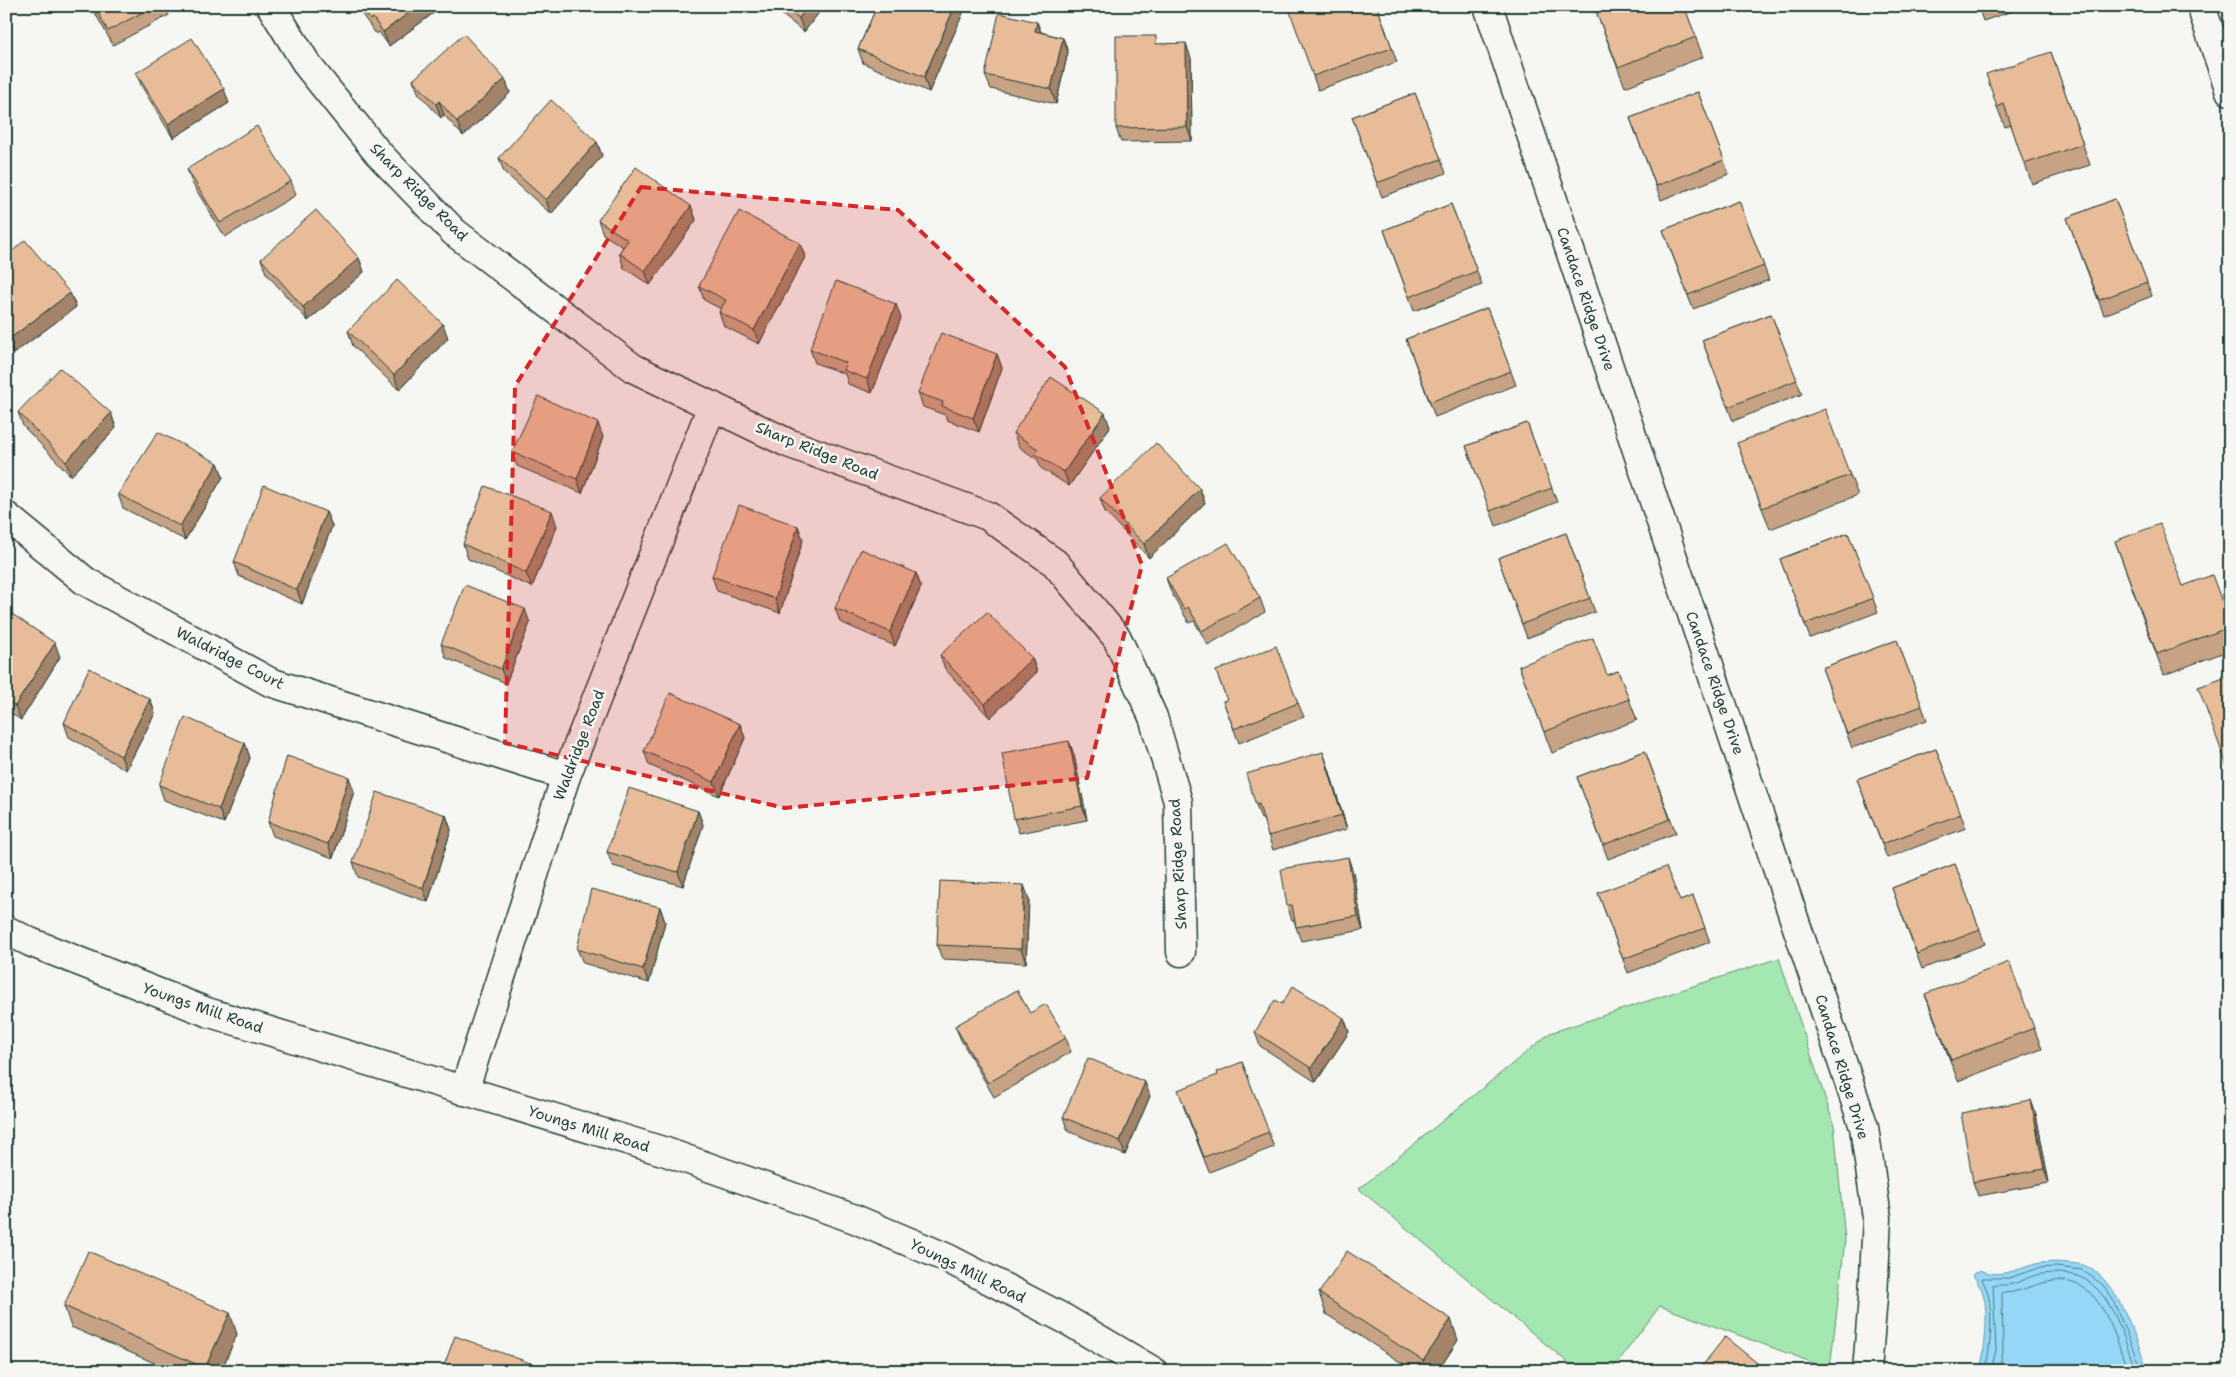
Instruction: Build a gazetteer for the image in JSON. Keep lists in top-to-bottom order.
{
  "streets": {
    "street": [
      "Sharp Ridge Road",
      "Candace Ridge Drive",
      "Waldridge Court",
      "Waldridge Road",
      "Youngs Mill Road"
    ]
  },
  "crossings": [
    ["Sharp Ridge Road", "Waldridge Road"],
    ["Waldridge Court", "Waldridge Road"],
    ["Waldridge Road", "Youngs Mill Road"]
  ]
}
